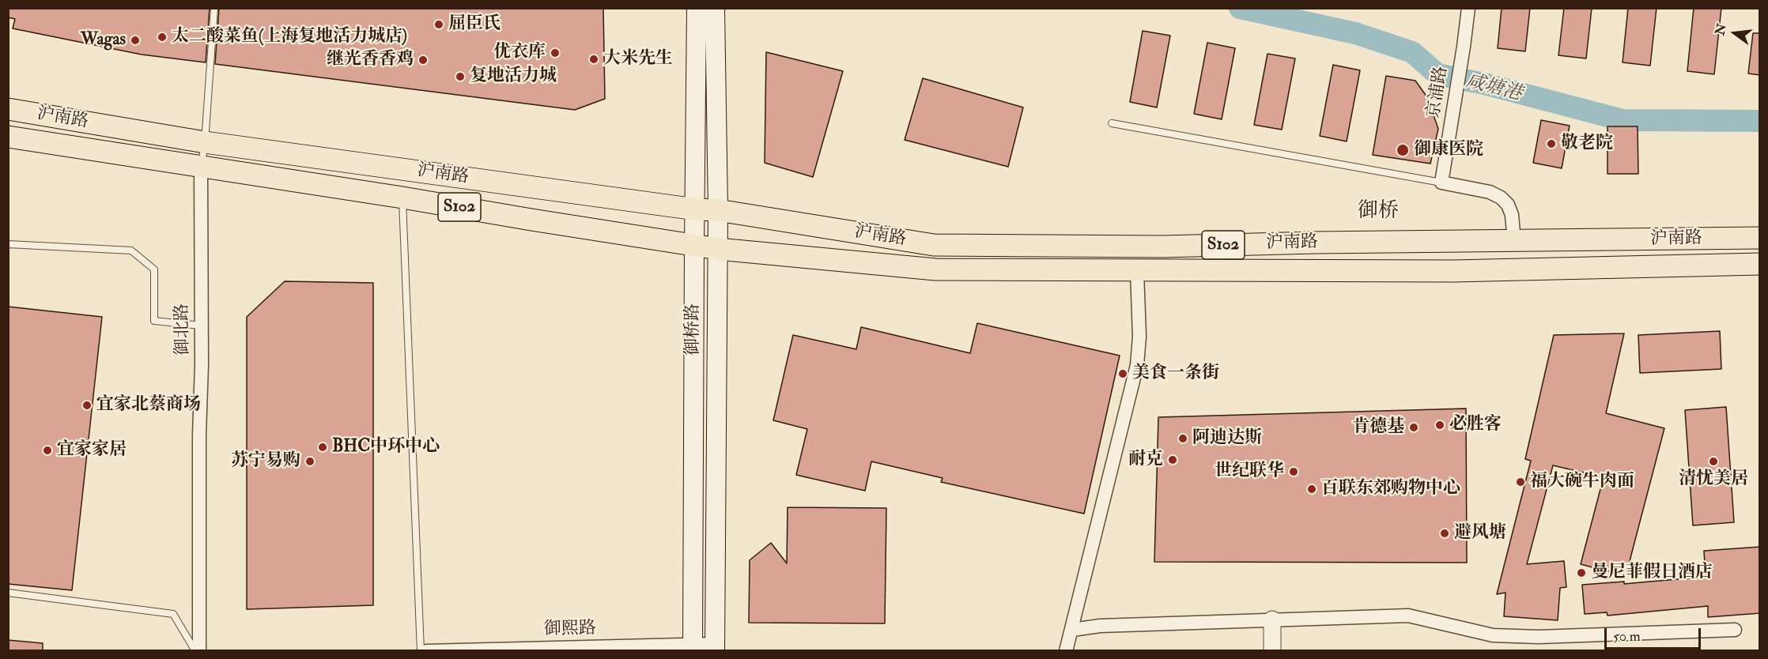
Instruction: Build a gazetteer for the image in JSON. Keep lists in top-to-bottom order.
{
  "streets": {
    "main road": ["沪南路", "S102", "御桥路"],
    "street": ["京浦路", "御北路", "御熙路"]
  },
  "crossings": [
    ["沪南路", "御北路"],
    ["沪南路", "御桥路"],
    ["御桥路", "御熙路"]
  ],
  "districts": ["御桥"],
  "water": ["咸塘港"],
  "places": [
    "屈臣氏",
    "太二酸菜鱼(上海复地活力城店)",
    "Wagas",
    "优衣库",
    "大米先生",
    "继光香香鸡",
    "复地活力城",
    "敬老院",
    "御康医院",
    "美食一条街",
    "宜家北蔡商场",
    "必胜客",
    "肯德基",
    "阿迪达斯",
    "BHC中环中心",
    "宜家家居",
    "耐克",
    "苏宁易购",
    "清忧美居",
    "世纪联华",
    "福大碗牛肉面",
    "百联东郊购物中心",
    "避风塘",
    "曼尼菲假日酒店"
  ],
  "scale_bar": "50 m",
  "north": "left"
}
